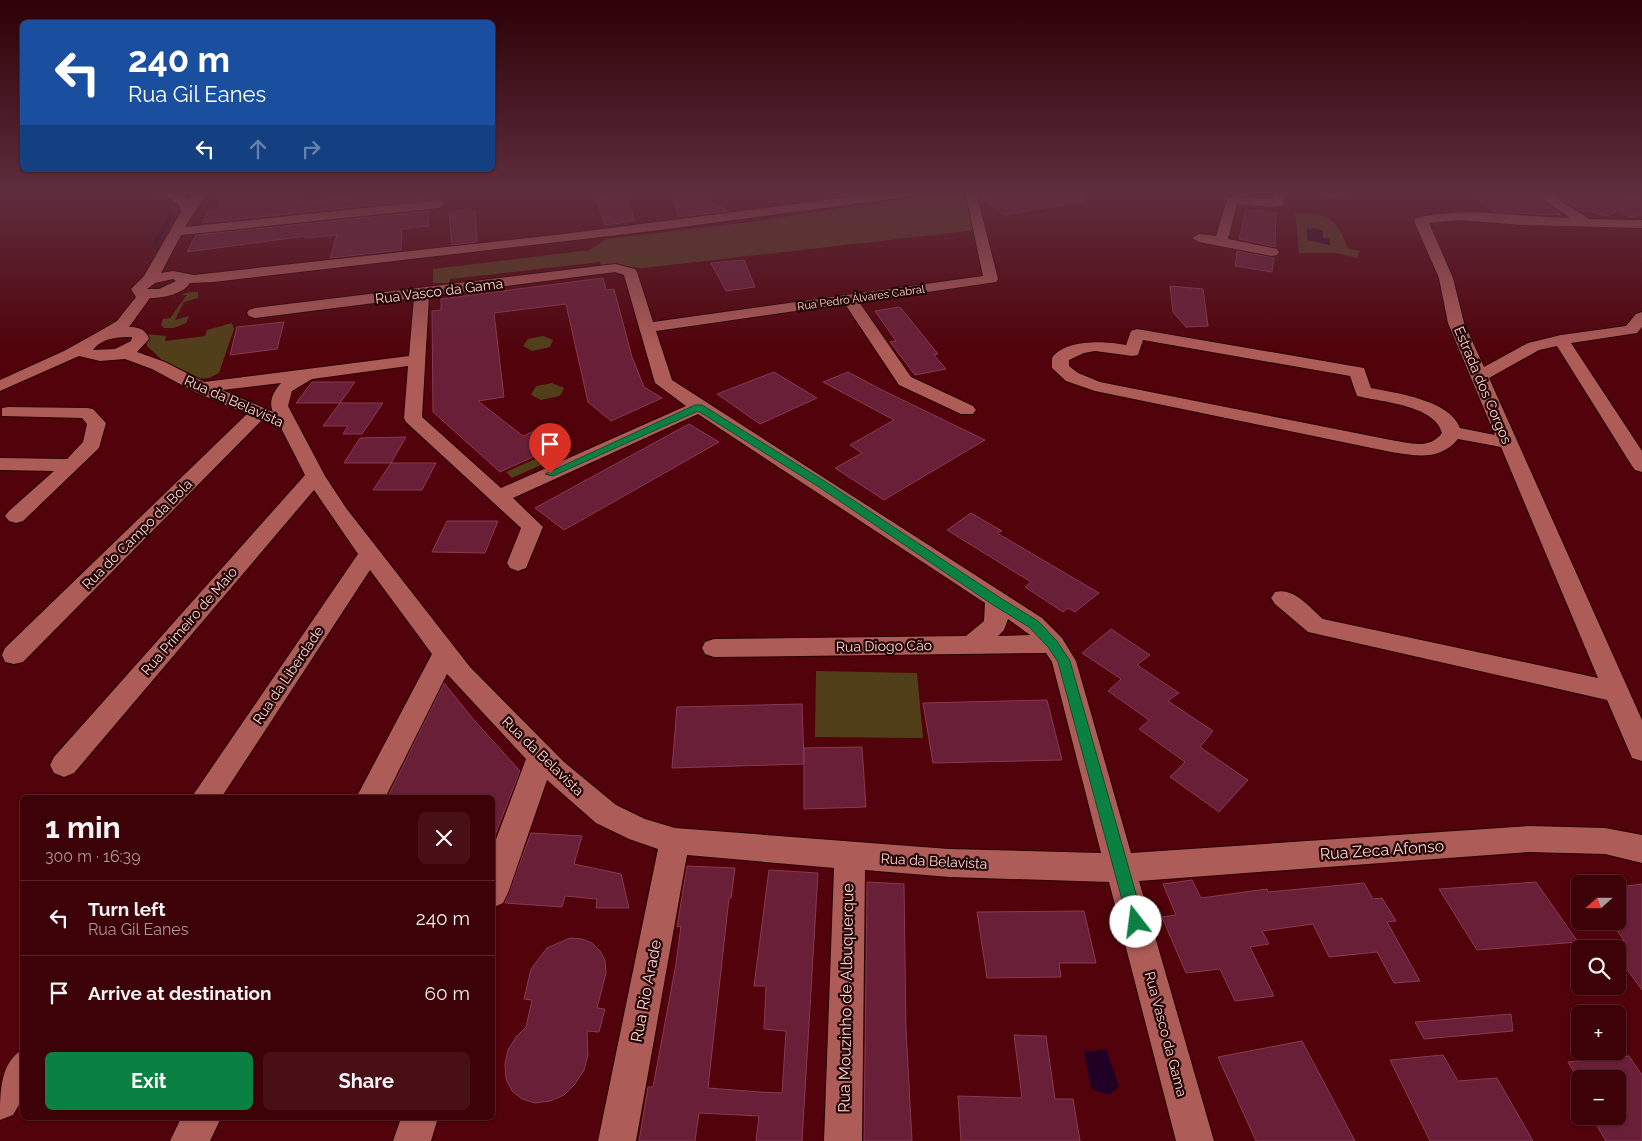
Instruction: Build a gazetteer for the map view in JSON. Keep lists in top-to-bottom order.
{
  "streets": {
    "street": [
      "Rua Vasco da Gama",
      "Rua Pedro Álvares Cabral",
      "Estrada dos Corgos",
      "Rua da Belavista",
      "Rua do Campo da Bola",
      "Rua Primeiro de Maio",
      "Rua Diogo Cão",
      "Rua da Liberdade",
      "Rua Zeca Afonso",
      "Rua Rio Arade",
      "Rua Mouzinho de Albuquerque"
    ]
  },
  "crossings": [
    ["Rua Vasco da Gama", "Rua Pedro Álvares Cabral"],
    ["Rua Vasco da Gama", "Rua da Belavista"],
    ["Rua Vasco da Gama", "Rua Diogo Cão"],
    ["Rua Vasco da Gama", "Rua Zeca Afonso"],
    ["Rua da Belavista", "Rua do Campo da Bola"],
    ["Rua da Belavista", "Rua Primeiro de Maio"],
    ["Rua da Belavista", "Rua da Liberdade"],
    ["Rua da Belavista", "Rua Zeca Afonso"],
    ["Rua da Belavista", "Rua Rio Arade"],
    ["Rua da Belavista", "Rua Mouzinho de Albuquerque"]
  ],
  "north": "left",
  "page": {
    "turn": ["240 m", "Rua Gil Eanes"],
    "heading": ["1 min", "300 m · 16:39"],
    "map_buttons": ["+", "−"],
    "list": [
      {
        "name": "Turn left",
        "note": "Rua Gil Eanes",
        "value": "240 m"
      },
      {
        "name": "Arrive at destination",
        "value": "60 m"
      }
    ],
    "buttons": ["Exit", "Share"]
  }
}
